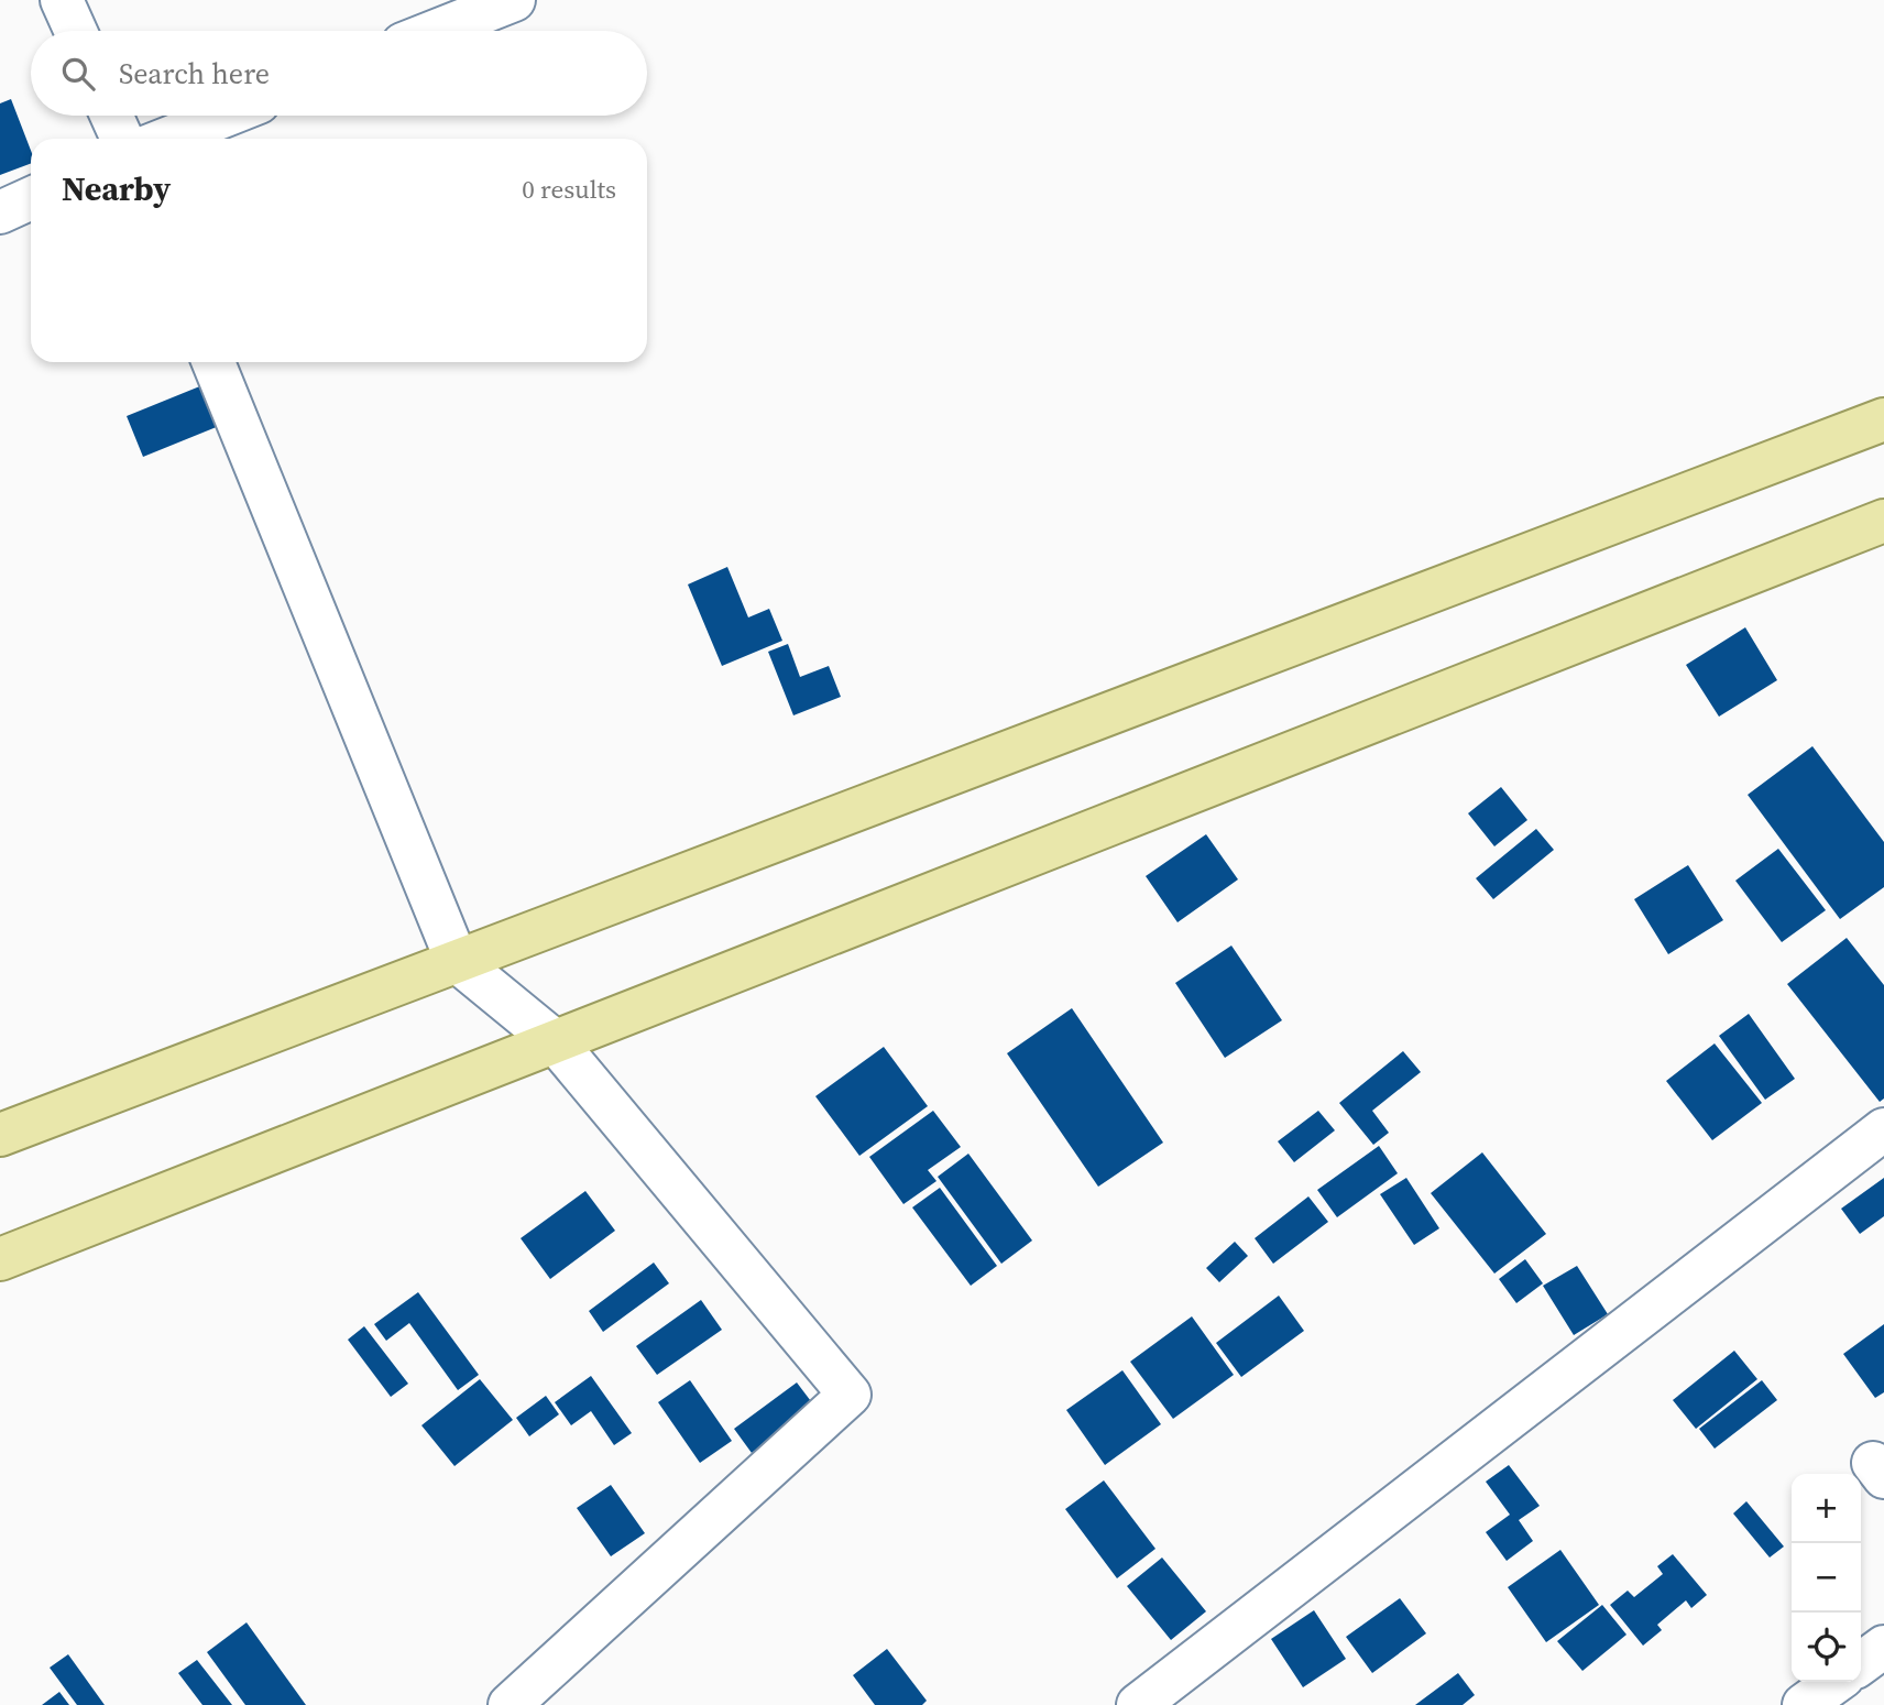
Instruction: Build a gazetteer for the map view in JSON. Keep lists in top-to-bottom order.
{
  "page": {
    "search": "Search here",
    "heading": ["Nearby", "0 results"],
    "map_buttons": ["+", "−"]
  }
}
